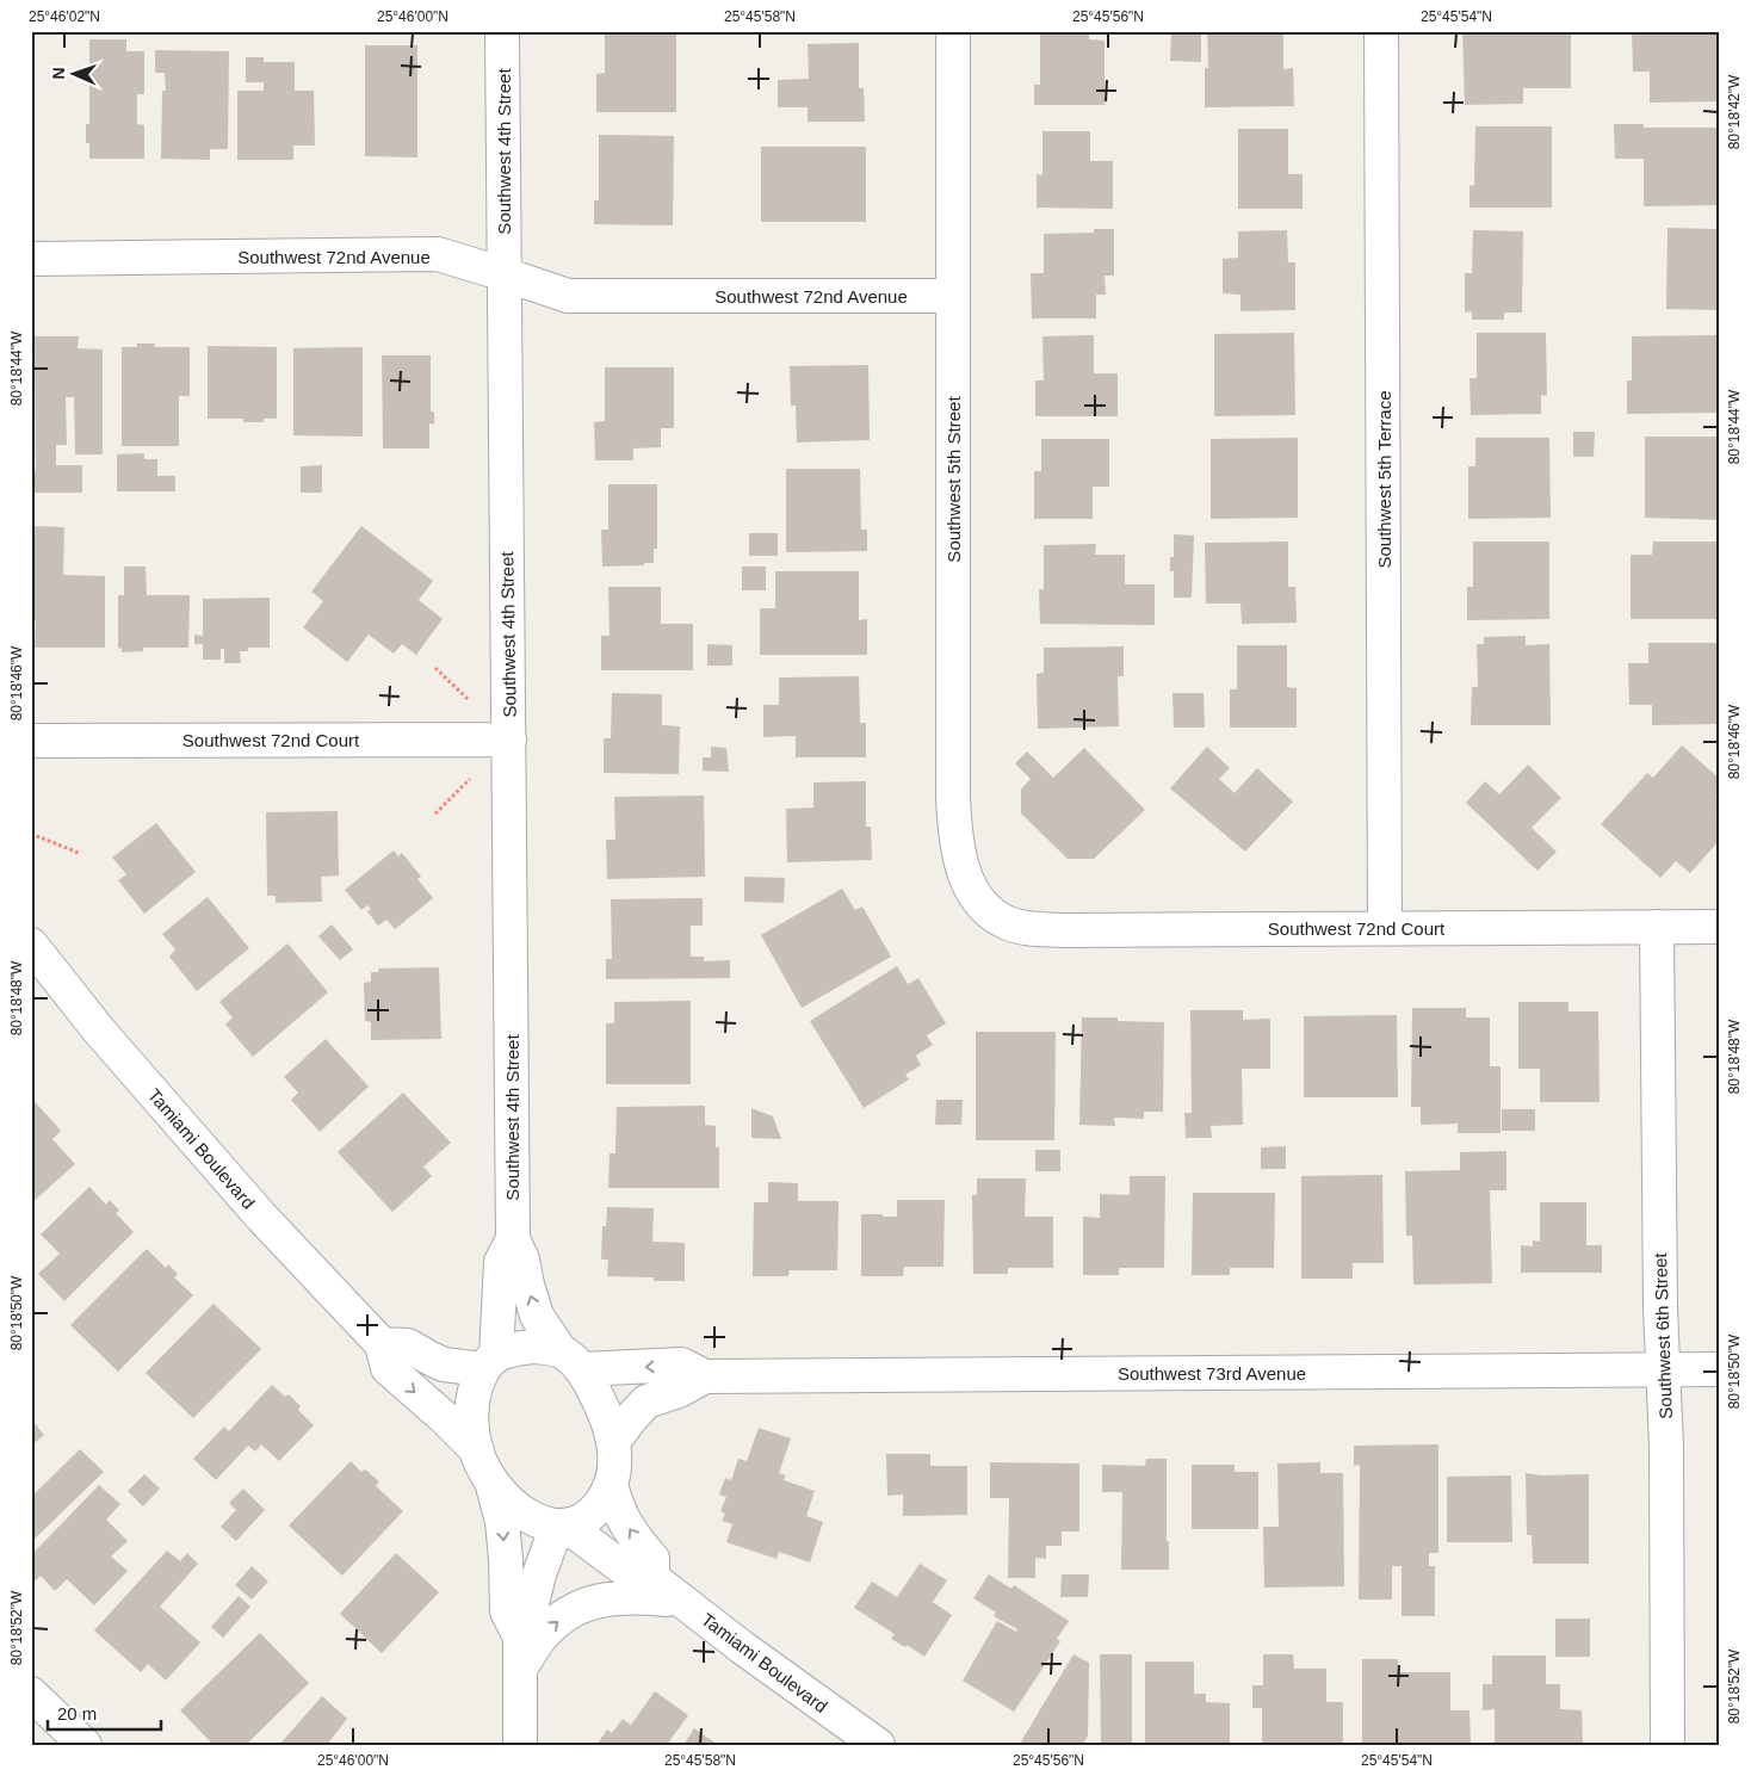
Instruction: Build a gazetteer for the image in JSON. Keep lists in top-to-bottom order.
{
  "streets": {
    "street": [
      "Southwest 4th Street",
      "Southwest 72nd Avenue",
      "Southwest 5th Street",
      "Southwest 5th Terrace",
      "Southwest 72nd Court",
      "Tamiami Boulevard",
      "Southwest 6th Street",
      "Southwest 73rd Avenue"
    ]
  },
  "crossings": [
    ["Southwest 4th Street", "Southwest 72nd Avenue"],
    ["Southwest 4th Street", "Southwest 72nd Court"],
    ["Southwest 4th Street", "Tamiami Boulevard"],
    ["Southwest 4th Street", "Southwest 73rd Avenue"],
    ["Southwest 72nd Avenue", "Southwest 5th Street"],
    ["Southwest 5th Street", "Southwest 72nd Court"],
    ["Southwest 5th Terrace", "Southwest 72nd Court"],
    ["Southwest 72nd Court", "Southwest 6th Street"],
    ["Tamiami Boulevard", "Southwest 73rd Avenue"],
    ["Southwest 6th Street", "Southwest 73rd Avenue"]
  ],
  "scale_bar": "20 m",
  "north": "left",
  "coordinates": [
    "25°46'02\"N",
    "25°46'00\"N",
    "25°45'58\"N",
    "25°45'56\"N",
    "25°45'54\"N",
    "80°18'42\"W",
    "80°18'44\"W",
    "80°18'46\"W",
    "80°18'48\"W",
    "80°18'50\"W",
    "80°18'52\"W"
  ]
}
